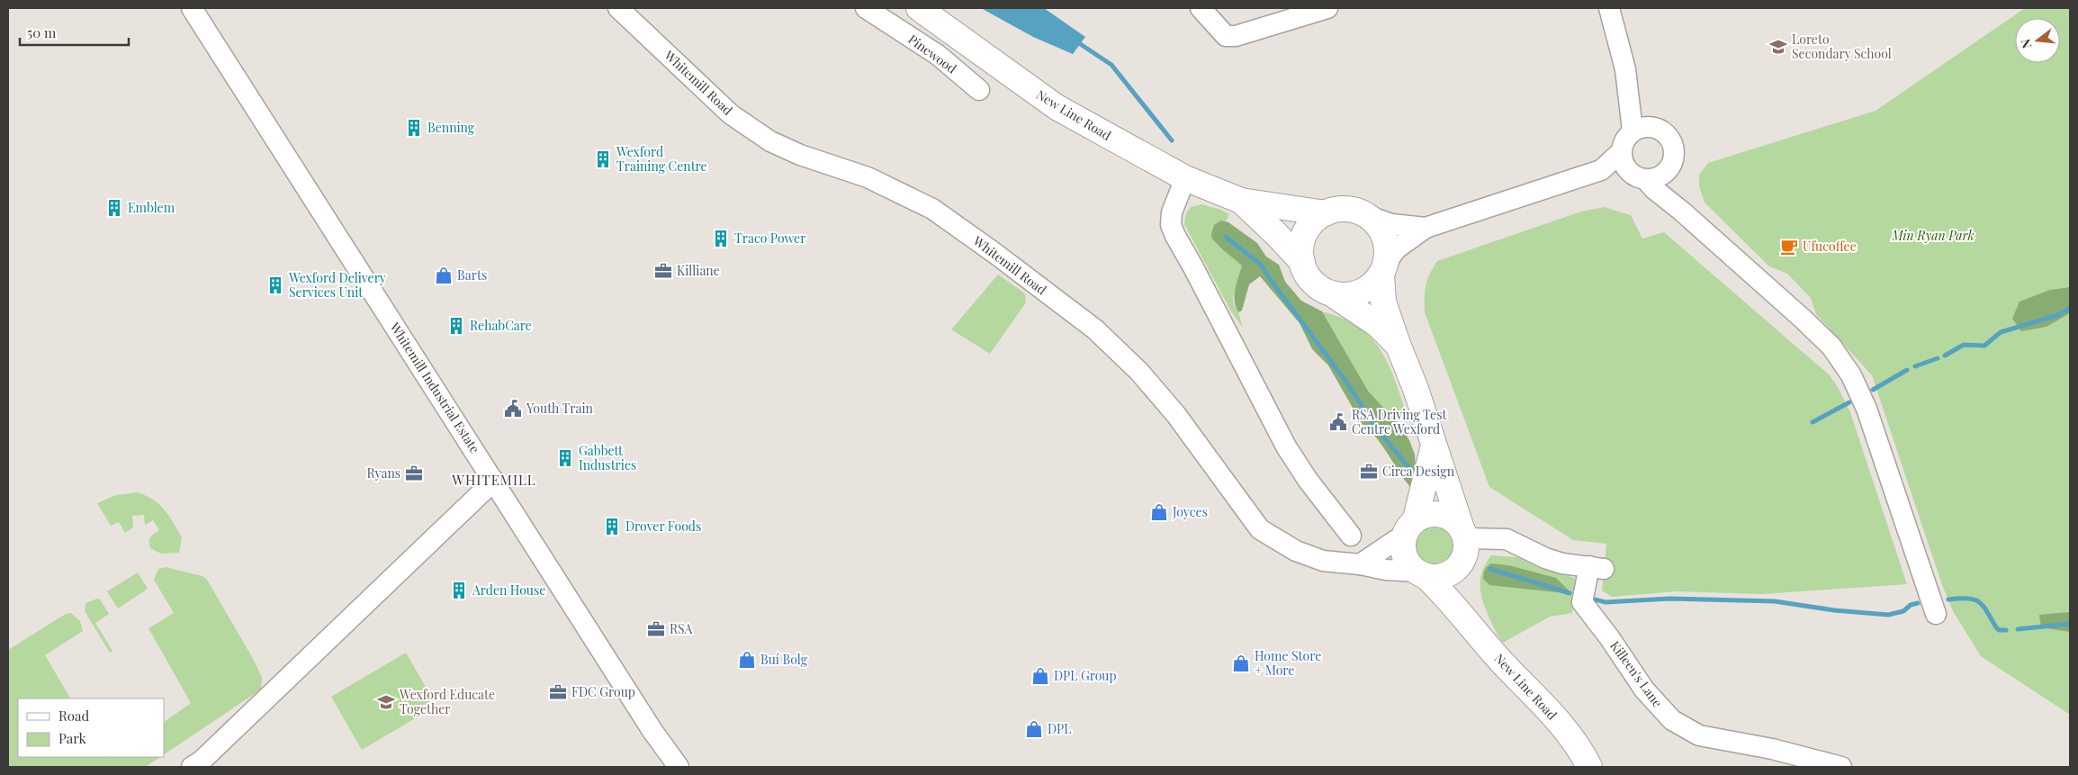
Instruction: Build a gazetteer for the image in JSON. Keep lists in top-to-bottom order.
{
  "streets": {
    "main road": ["New Line Road"],
    "street": [
      "Pinewood",
      "Whitemill Road",
      "Whitemill Industrial Estate",
      "Killeen's Lane"
    ]
  },
  "crossings": [
    ["Whitemill Road", "New Line Road"],
    ["Whitemill Road", "Killeen's Lane"],
    ["New Line Road", "Killeen's Lane"]
  ],
  "districts": ["WHITEMILL"],
  "parks": ["Min Ryan Park"],
  "places": {
    "school or university": ["Loreto Secondary School", "Wexford Educate Together"],
    "building": [
      "Benning",
      "Wexford Training Centre",
      "Emblem",
      "Traco Power",
      "Wexford Delivery Services Unit",
      "RehabCare",
      "Gabbett Industries",
      "Drover Foods",
      "Arden House"
    ],
    "cafe": ["Ufucoffee"],
    "office": [
      "Killiane",
      "Circa Design",
      "Ryans",
      "RSA",
      "FDC Group"
    ],
    "shop": [
      "Barts",
      "Joyces",
      "Buí Bolg",
      "Home Store + More",
      "DPL Group",
      "DPL"
    ],
    "public building": ["Youth Train", "RSA Driving Test Centre Wexford"]
  },
  "legend": ["Road", "Park"],
  "scale_bar": "50 m",
  "north": "left"
}
